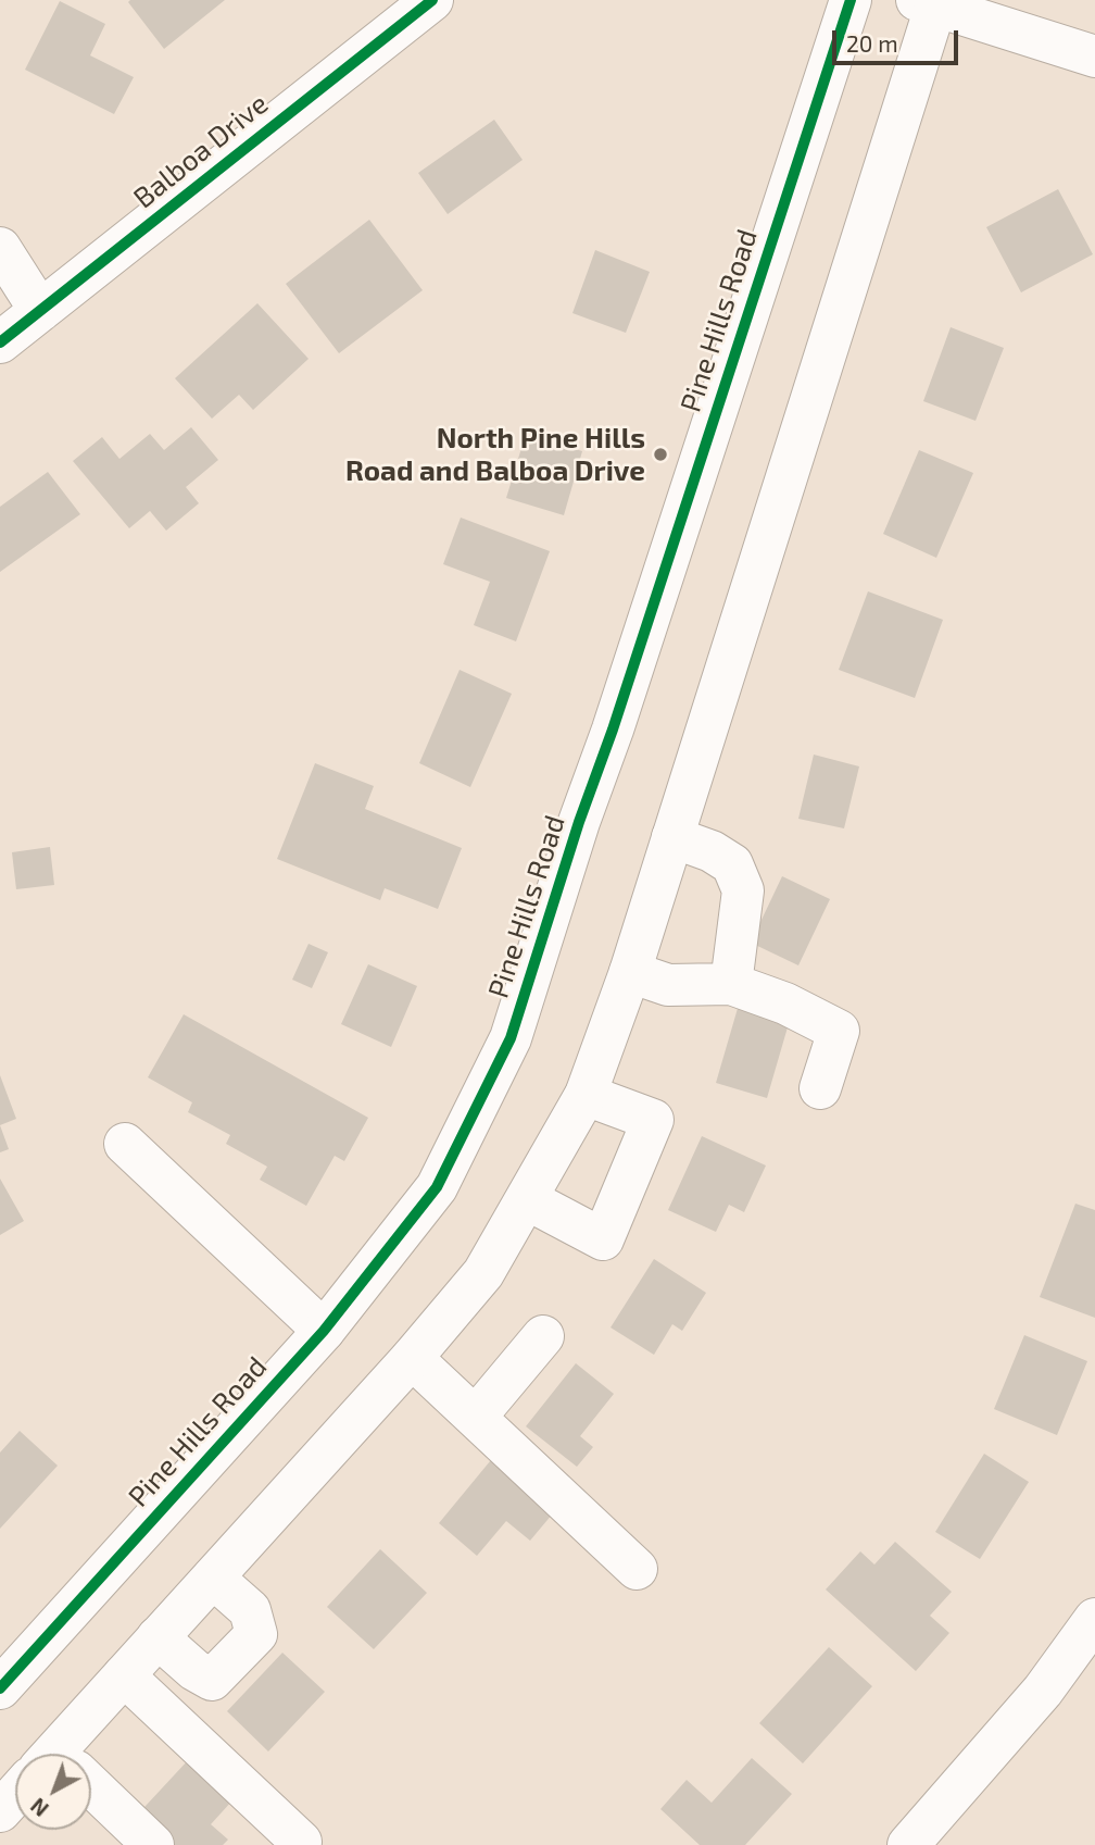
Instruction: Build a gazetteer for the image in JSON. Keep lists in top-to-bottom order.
{
  "streets": {
    "main road": ["Balboa Drive", "Pine Hills Road"]
  },
  "places": ["North Pine Hills Road and Balboa Drive"],
  "scale_bar": "20 m",
  "north": "bottom left"
}
